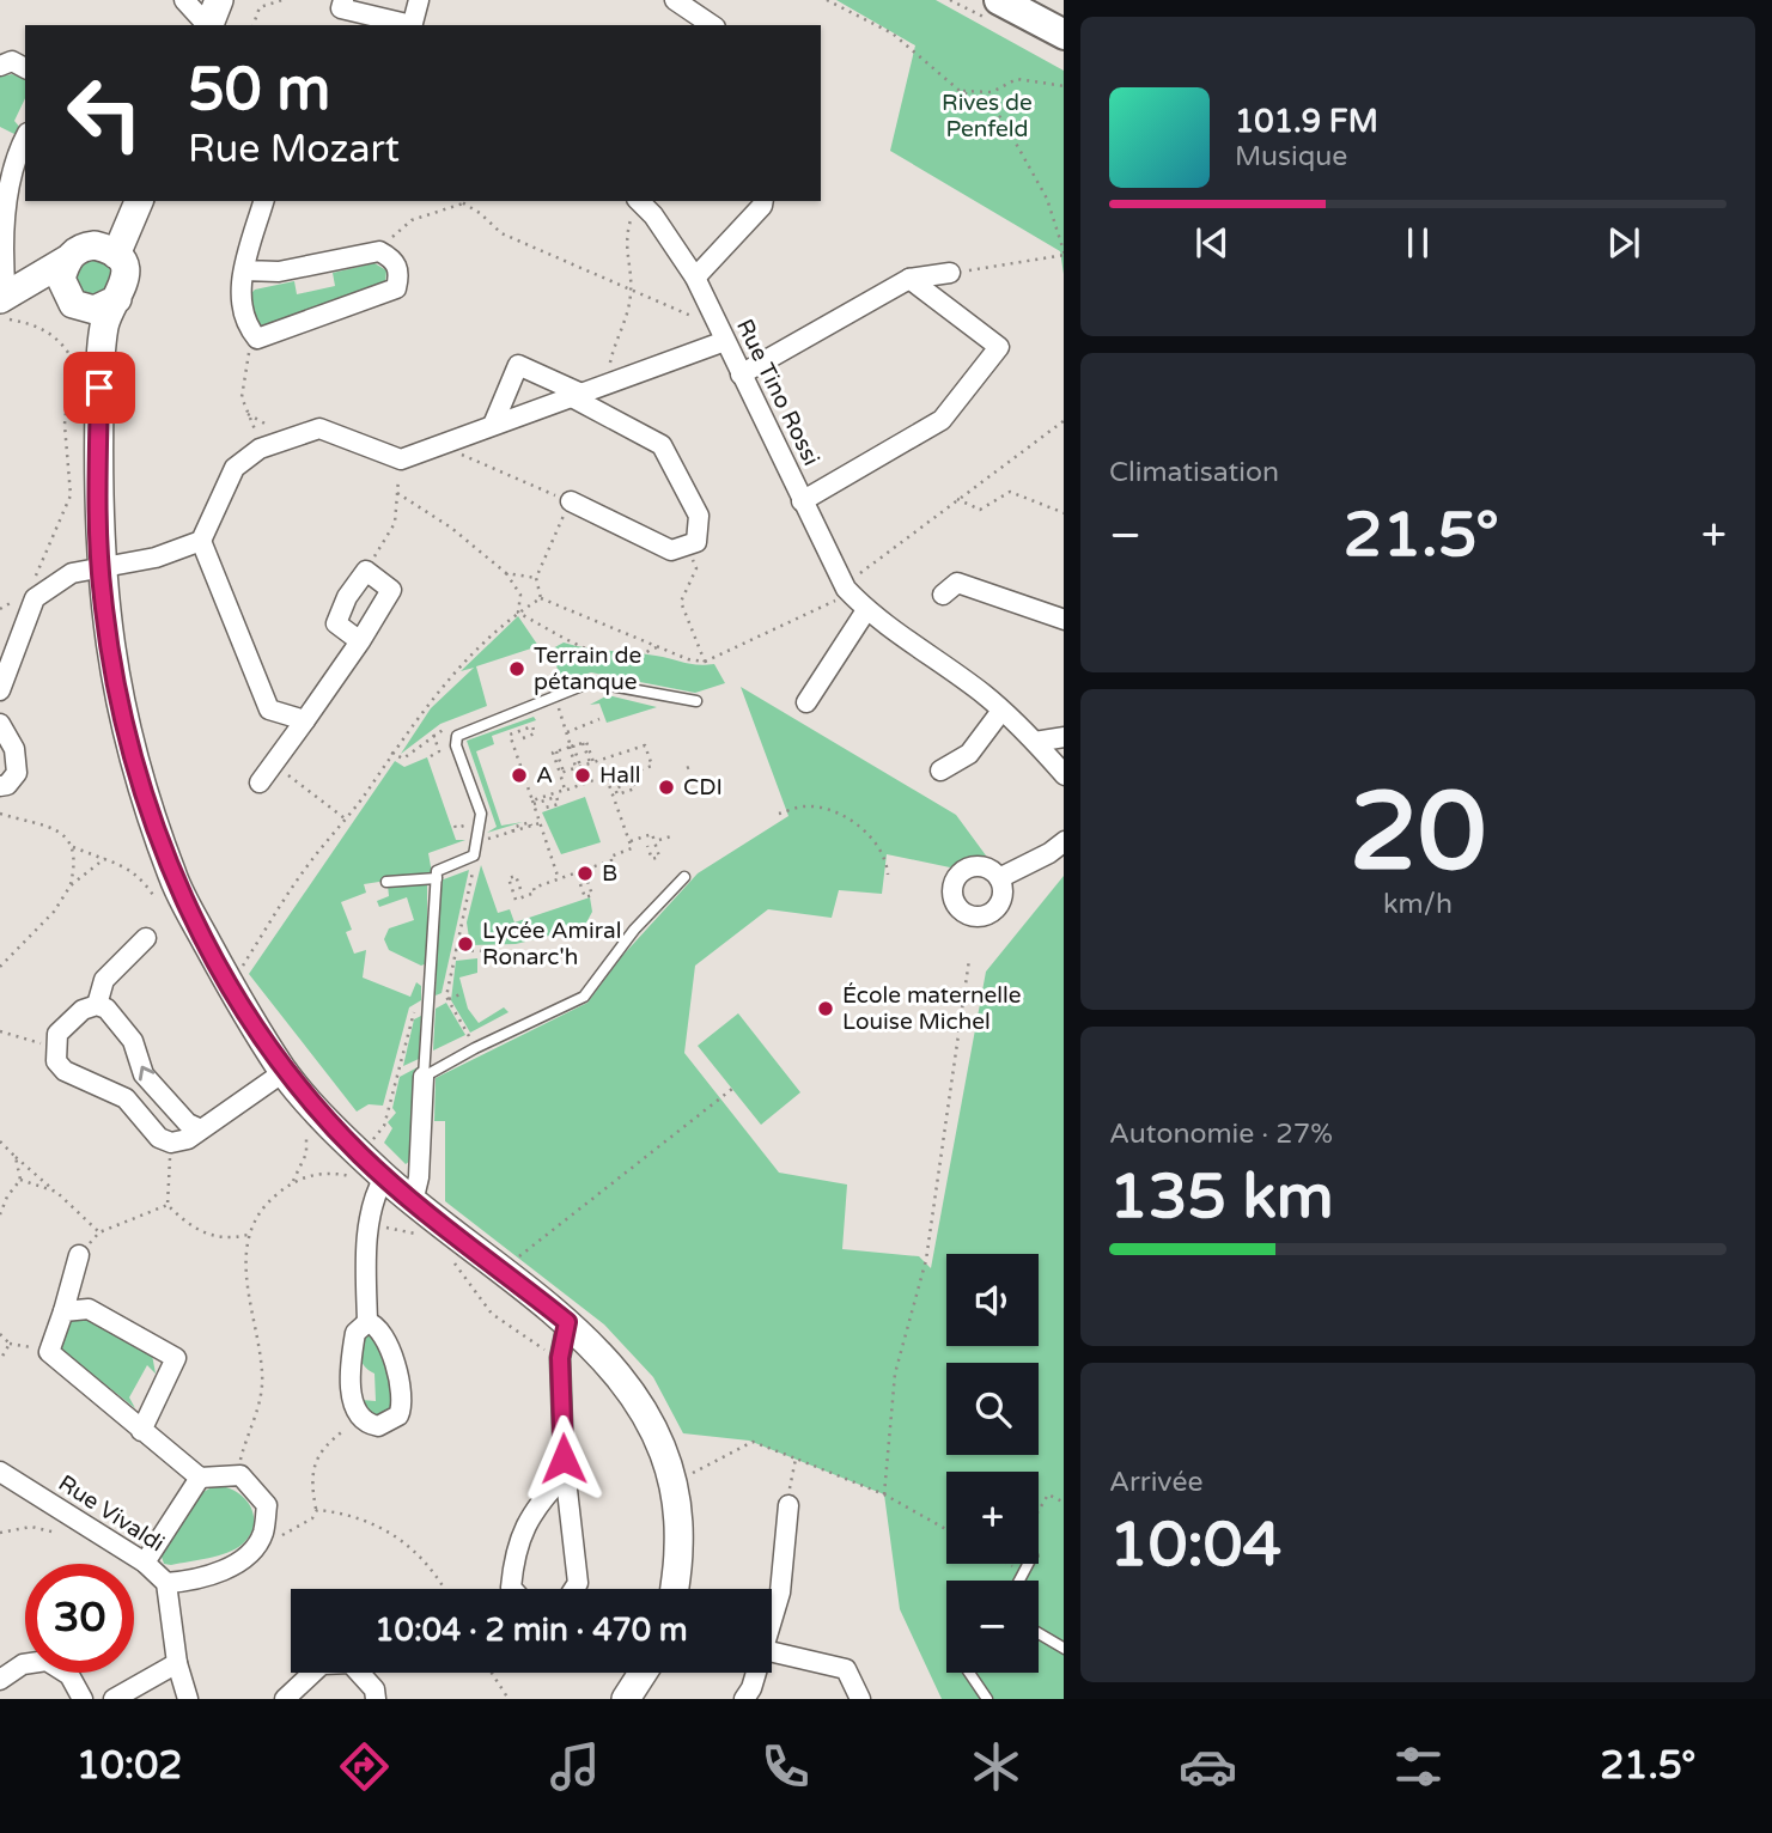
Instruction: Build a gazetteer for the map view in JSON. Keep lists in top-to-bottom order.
{
  "streets": {
    "street": ["Rue Tino Rossi", "Rue Vivaldi"]
  },
  "parks": ["Rives de Penfeld"],
  "places": [
    "Terrain de pétanque",
    "A",
    "Hall",
    "CDI",
    "B",
    "Lycée Amiral Ronarc'h",
    "École maternelle Louise Michel"
  ],
  "page": {
    "turn": ["50 m", "Rue Mozart"],
    "song": ["101.9 FM", "Musique"],
    "tile": [
      "Climatisation",
      ["20", "km/h"],
      ["Autonomie · 27%", "135 km"],
      ["Arrivée", "10:04"]
    ],
    "heat": ["−", "21.5°", "+"],
    "map_buttons": ["+", "−"],
    "limit": "30",
    "trip": "10:04 · 2 min · 470 m",
    "tabs": ["10:02", "21.5°"]
  }
}
